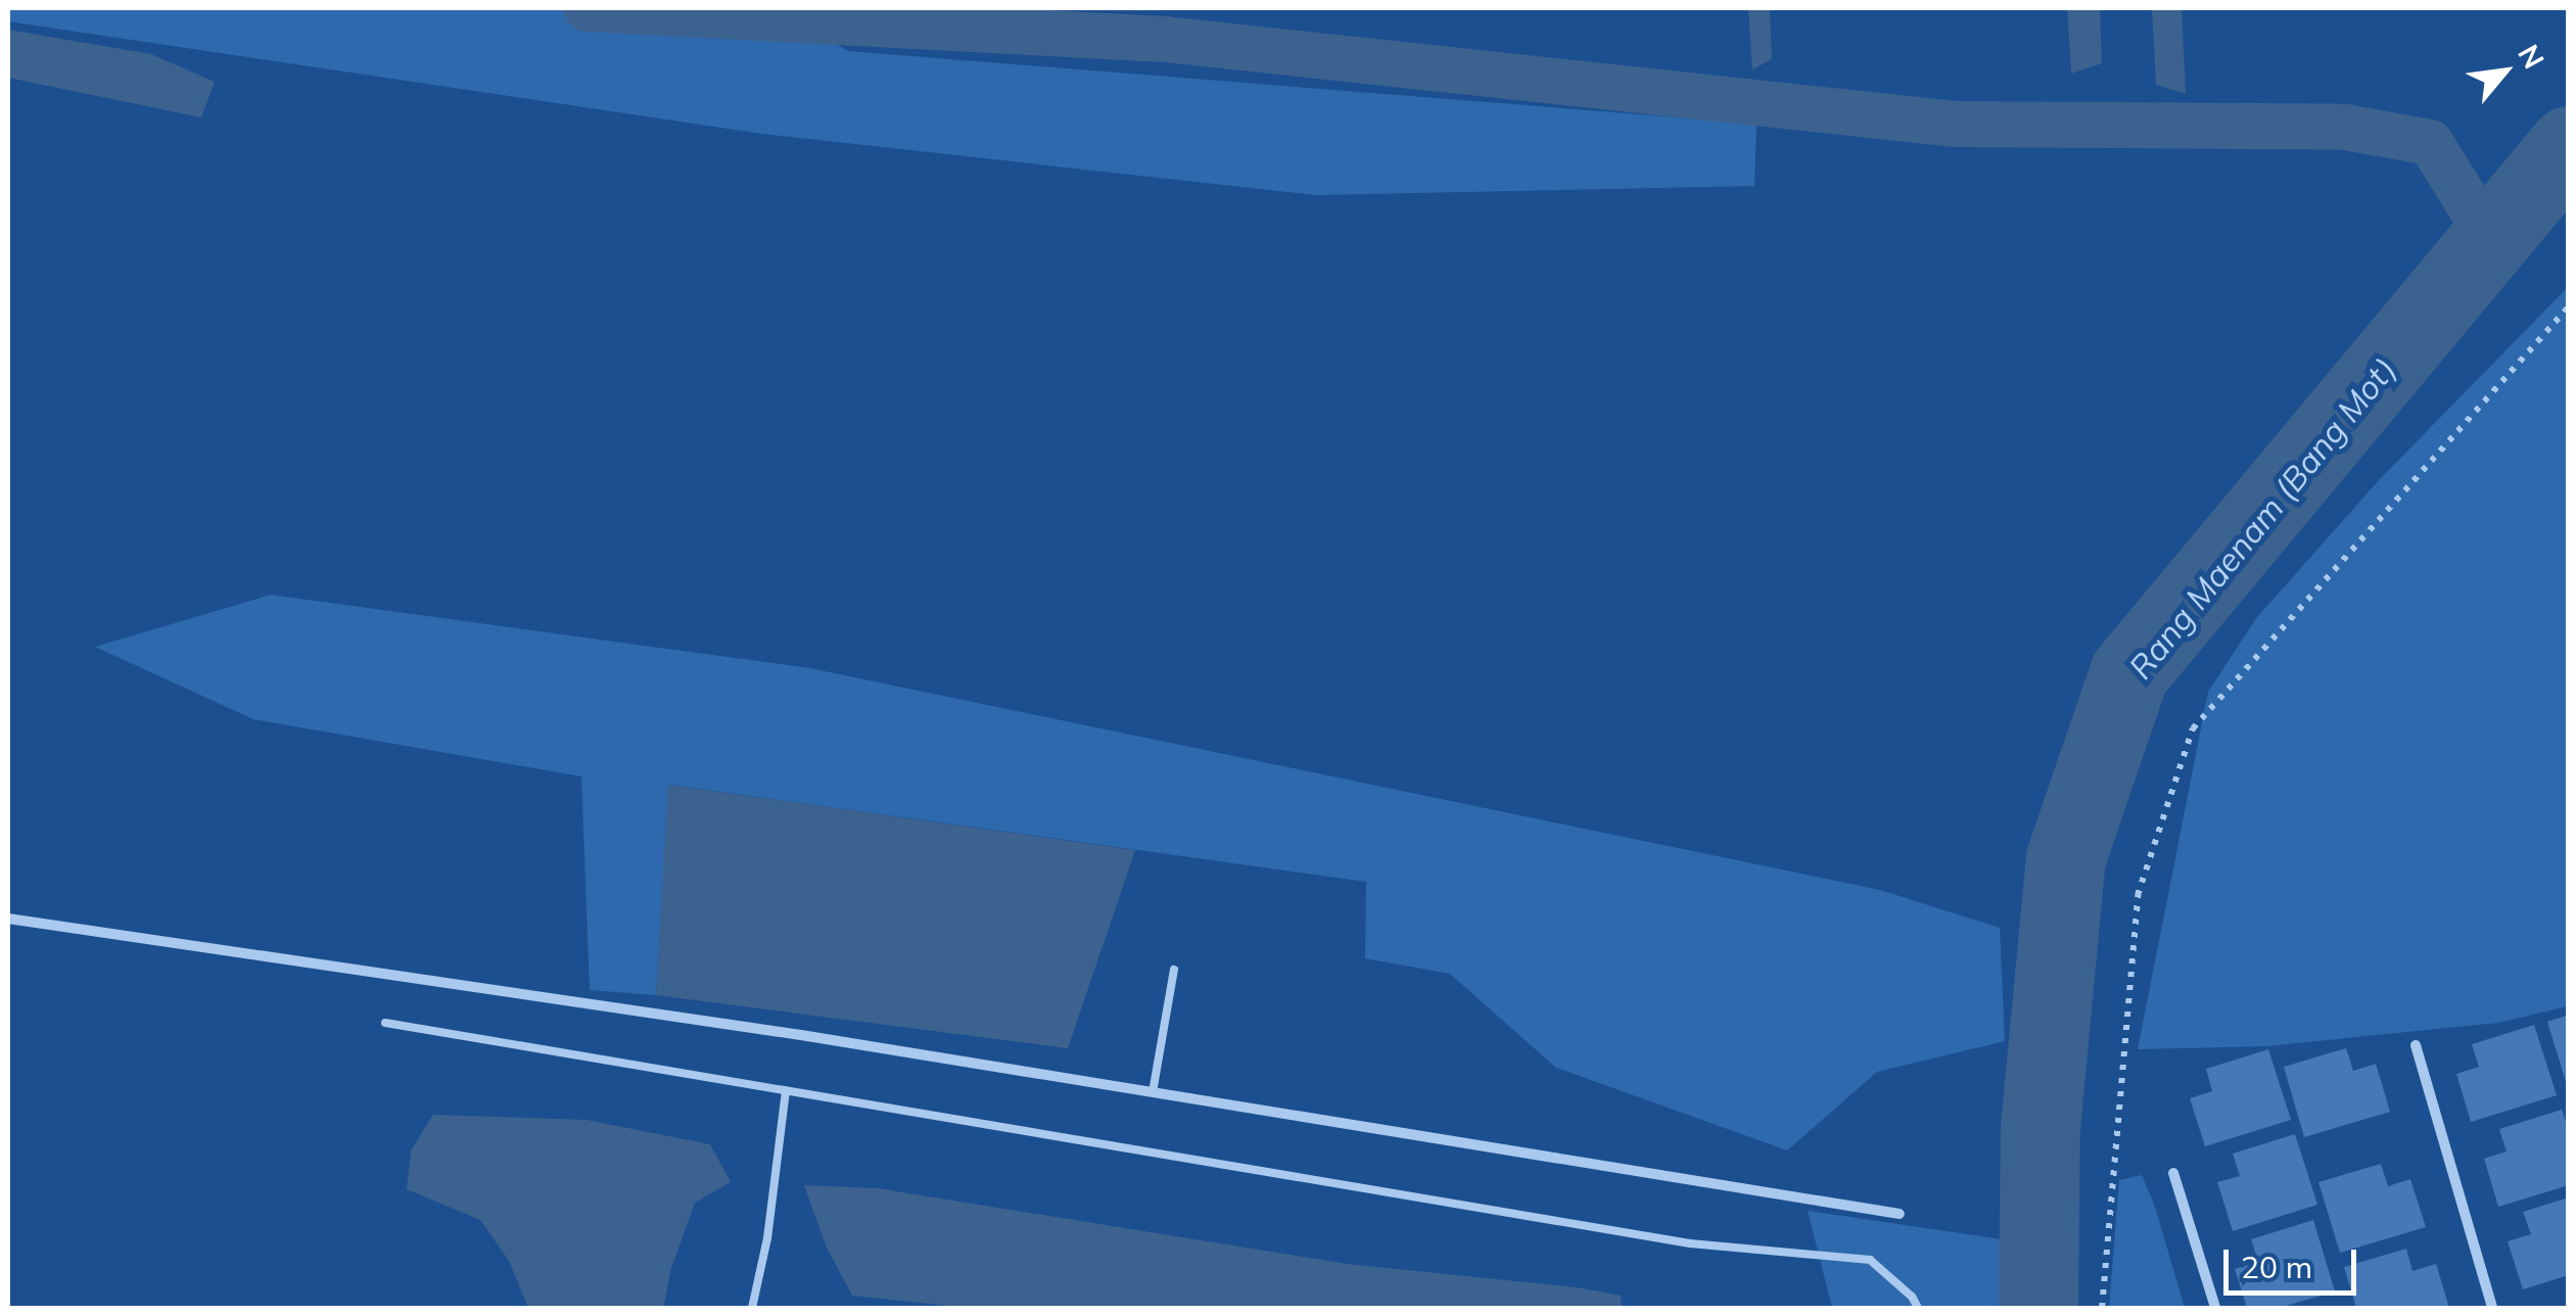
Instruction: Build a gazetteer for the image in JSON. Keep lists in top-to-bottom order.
{
  "water": ["Rang Maenam (Bang Mot)"],
  "scale_bar": "20 m",
  "north": "top right"
}
